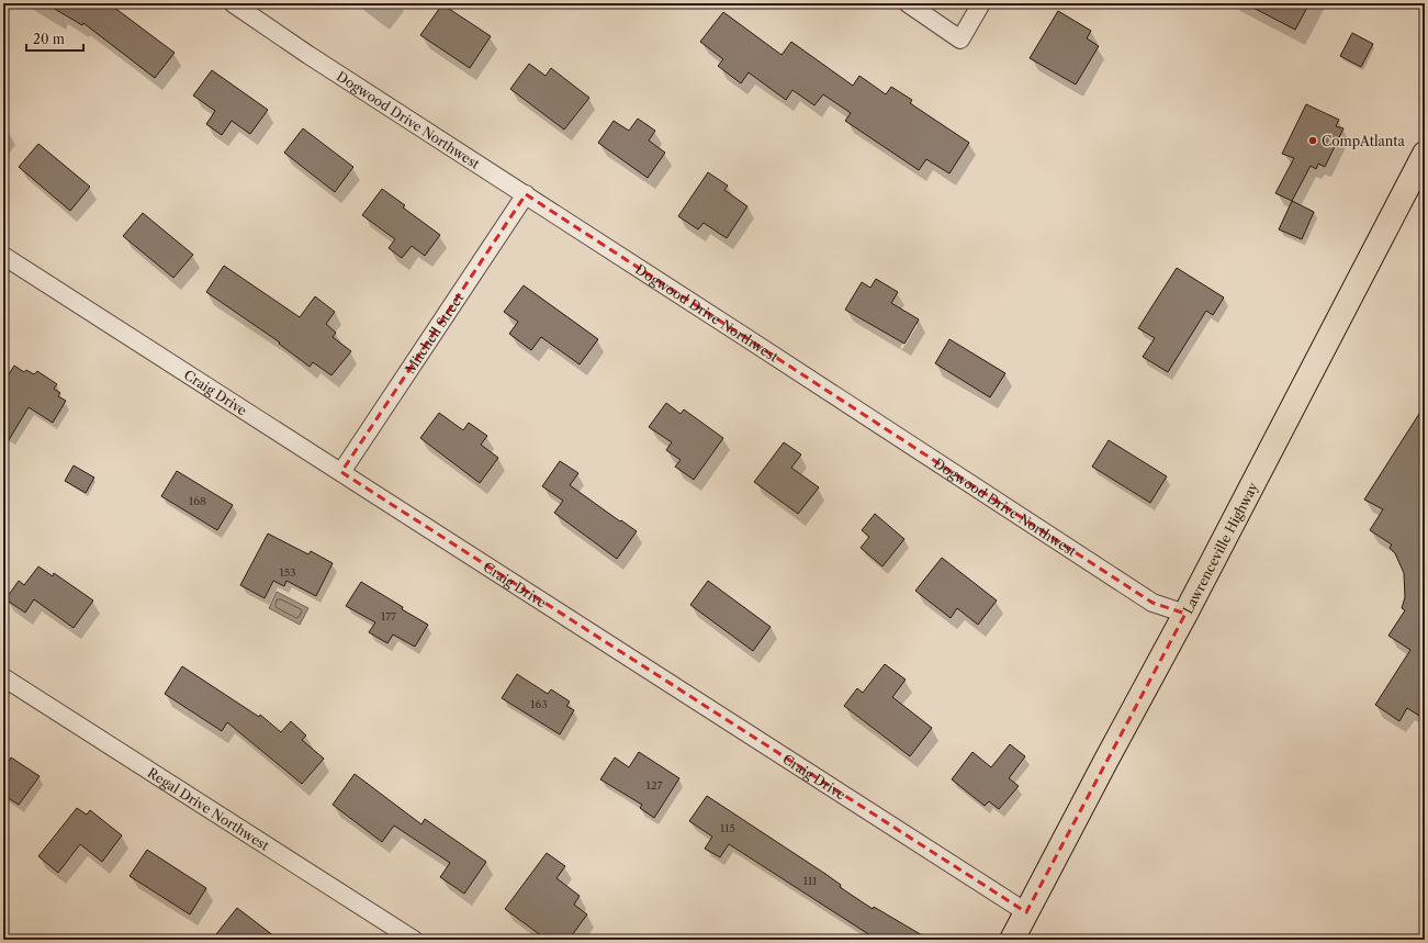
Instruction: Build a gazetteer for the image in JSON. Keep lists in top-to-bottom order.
{
  "streets": {
    "main road": ["Lawrenceville Highway"],
    "street": [
      "Dogwood Drive Northwest",
      "Mitchell Street",
      "Craig Drive",
      "Regal Drive Northwest"
    ]
  },
  "crossings": [
    ["Dogwood Drive Northwest", "Mitchell Street"],
    ["Dogwood Drive Northwest", "Lawrenceville Highway"],
    ["Mitchell Street", "Craig Drive"],
    ["Craig Drive", "Lawrenceville Highway"]
  ],
  "places": ["CompAtlanta"],
  "house_numbers": [
    "168",
    "153",
    "177",
    "163",
    "127",
    "115",
    "111"
  ],
  "scale_bar": "20 m"
}
